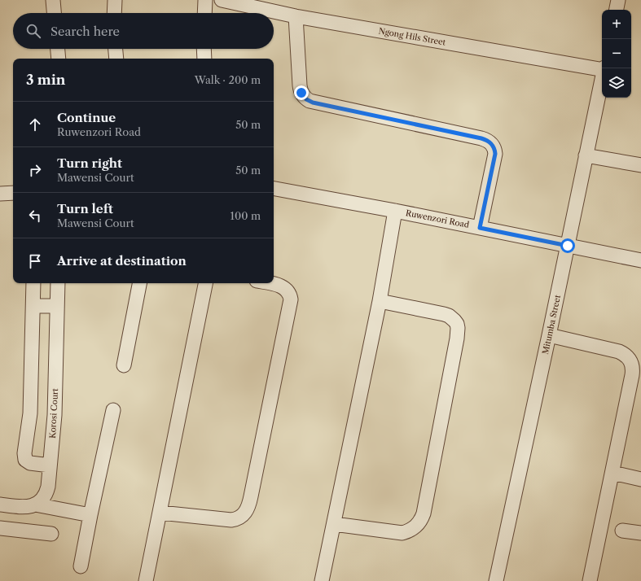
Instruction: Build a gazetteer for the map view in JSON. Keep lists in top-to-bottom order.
{
  "streets": {
    "street": [
      "Ngong Hils Street",
      "Ruwenzori Road",
      "Mitumba Street",
      "Korosi Court"
    ]
  },
  "crossings": [
    ["Ruwenzori Road", "Mitumba Street"]
  ],
  "page": {
    "map_buttons": ["+", "−"],
    "search": "Search here",
    "heading": ["3 min", "Walk · 200 m"],
    "list": [
      ["Continue", "Ruwenzori Road", "50 m"],
      ["Turn right", "Mawensi Court", "50 m"],
      ["Turn left", "Mawensi Court", "100 m"],
      "Arrive at destination"
    ]
  }
}
